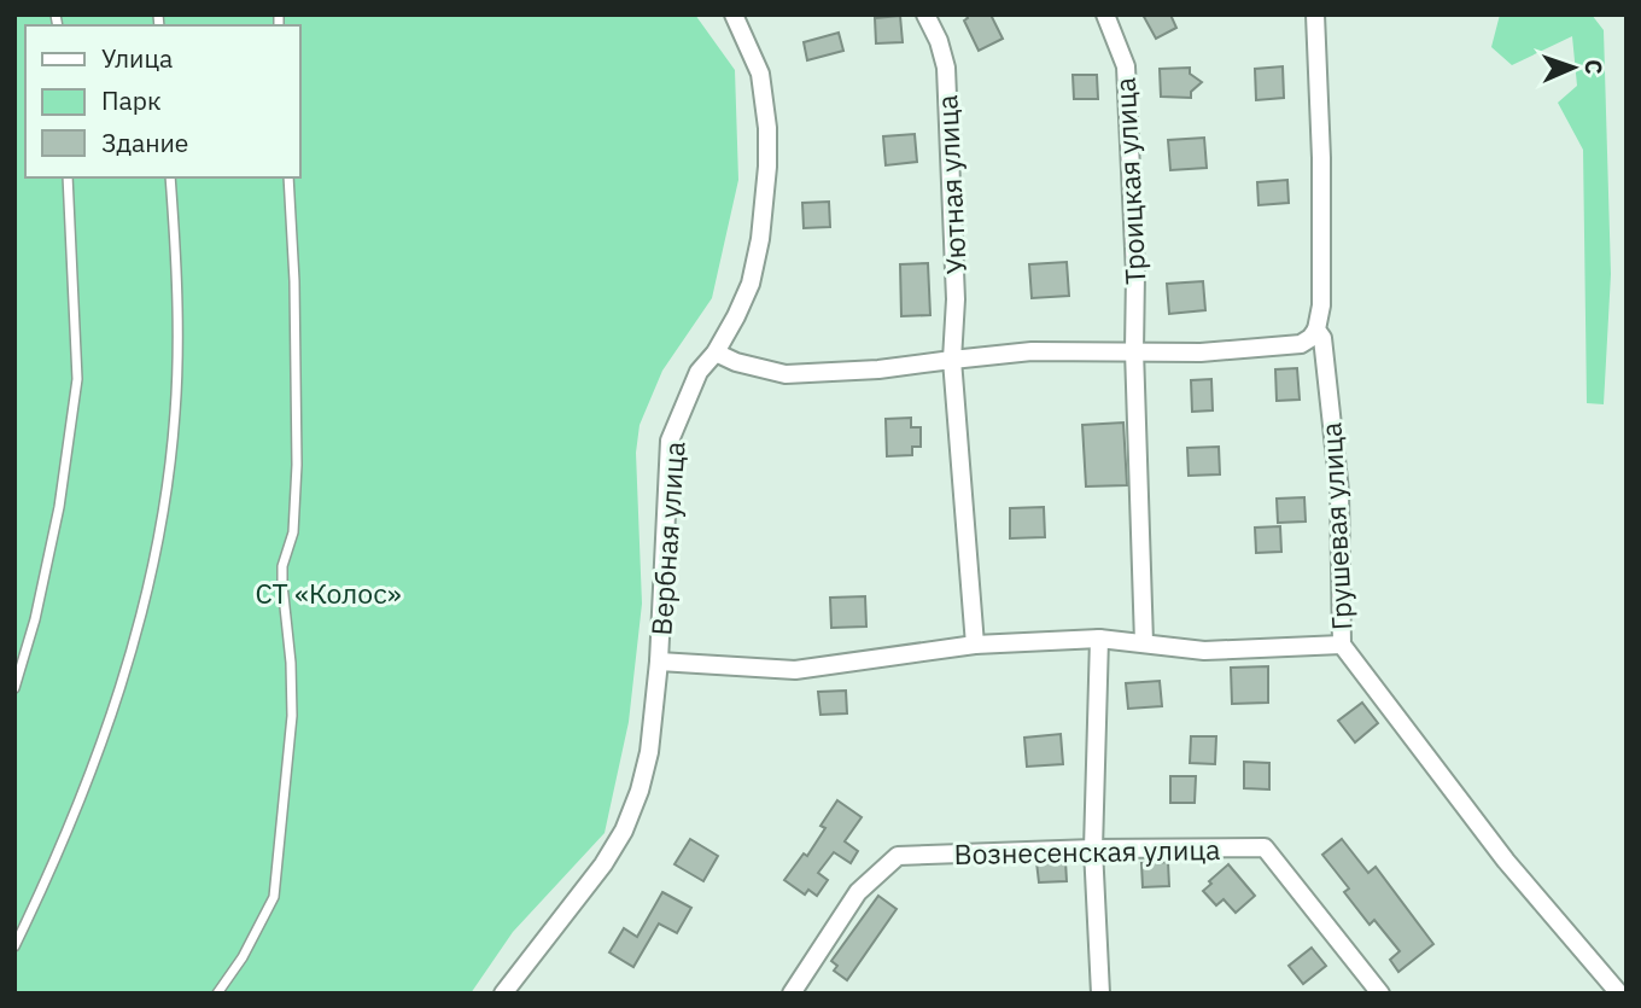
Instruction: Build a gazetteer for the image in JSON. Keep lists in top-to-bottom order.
{
  "streets": {
    "street": [
      "Троицкая улица",
      "Уютная улица",
      "Грушевая улица",
      "Вербная улица",
      "Вознесенская улица"
    ]
  },
  "parks": ["СТ «Колос»"],
  "legend": ["Улица", "Парк", "Здание"],
  "north": "right"
}
